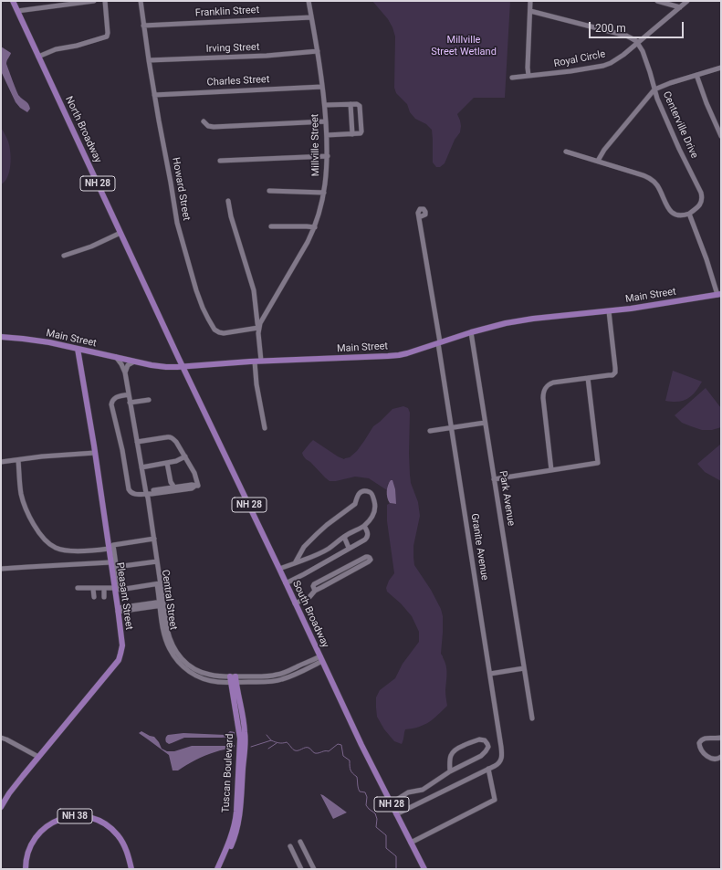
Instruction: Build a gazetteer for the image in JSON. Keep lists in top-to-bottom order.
{
  "streets": {
    "main road": [
      "North Broadway",
      "NH 28",
      "Main Street",
      "Pleasant Street",
      "South Broadway",
      "Tuscan Boulevard",
      "NH 38"
    ],
    "street": [
      "Franklin Street",
      "Irving Street",
      "Royal Circle",
      "Charles Street",
      "Centerville Drive",
      "Millville Street",
      "Howard Street",
      "Park Avenue",
      "Granite Avenue",
      "Central Street"
    ]
  },
  "crossings": [
    ["Franklin Street", "Millville Street"],
    ["Franklin Street", "Howard Street"],
    ["Irving Street", "Millville Street"],
    ["Irving Street", "Howard Street"],
    ["Royal Circle", "Centerville Drive"],
    ["Charles Street", "Millville Street"],
    ["Charles Street", "Howard Street"],
    ["North Broadway", "Main Street"],
    ["North Broadway", "South Broadway"],
    ["Millville Street", "Howard Street"],
    ["Main Street", "Park Avenue"],
    ["Main Street", "Granite Avenue"],
    ["Main Street", "Pleasant Street"],
    ["Main Street", "Central Street"],
    ["Main Street", "South Broadway"],
    ["Central Street", "South Broadway"],
    ["Central Street", "Tuscan Boulevard"]
  ],
  "parks": ["Millville Street Wetland"],
  "scale_bar": "200 m"
}
